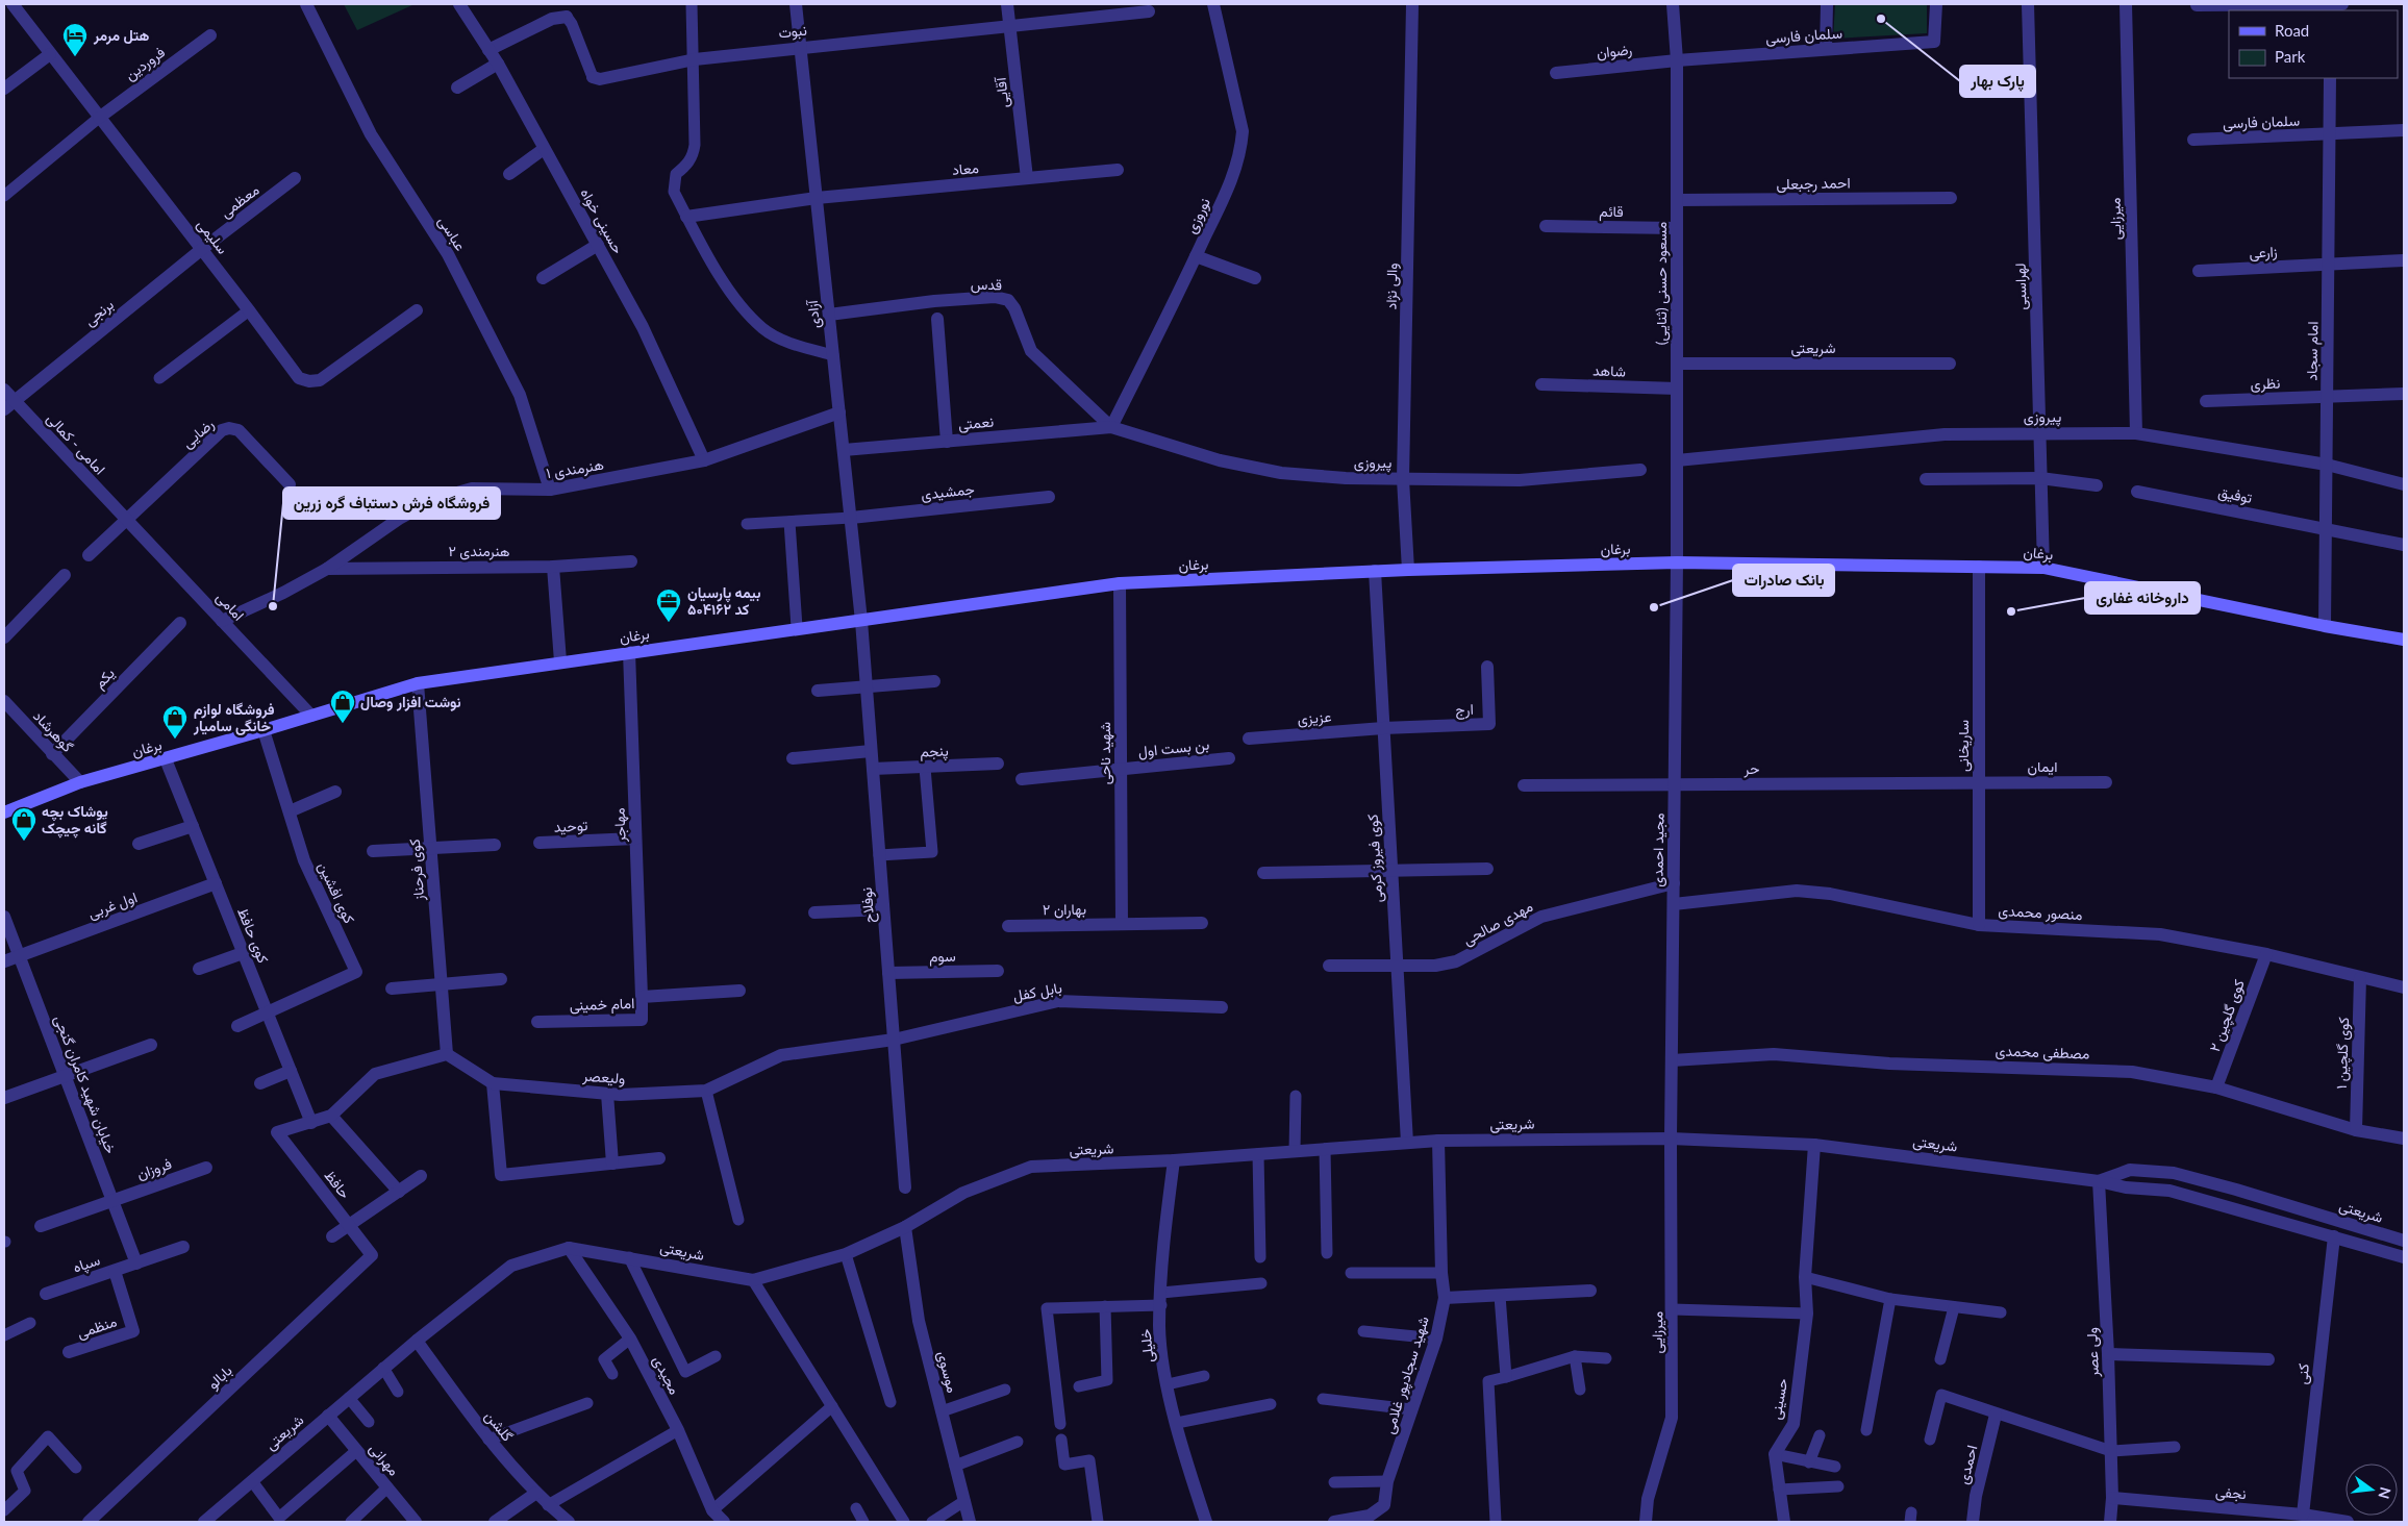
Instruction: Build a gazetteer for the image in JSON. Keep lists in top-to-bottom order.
{
  "streets": {
    "main road": ["برغان"],
    "street": [
      "نبوت",
      "سلمان فارسی",
      "رضوان",
      "فروردین",
      "آقایی",
      "معاد",
      "احمد رجبعلی",
      "معظمی",
      "قائم",
      "نوروزی",
      "میرزایی",
      "حسینی خواه",
      "عباسی",
      "سلیمی",
      "زارعی",
      "مسعود حسنی (ثنایی)",
      "قدس",
      "والی نژاد",
      "لهراسبی",
      "برنجی",
      "آزادی",
      "شریعتی",
      "امام سجاد",
      "شاهد",
      "نظری",
      "پیروزی",
      "نعمتی",
      "رضایی",
      "امامی - کمالی",
      "هنرمندی ۱",
      "جمشیدی",
      "توفیق",
      "هنرمندی ۲",
      "امامی",
      "یکم",
      "ارج",
      "عزیزی",
      "گوهرشاد",
      "ساریخانی",
      "بن بست اول",
      "پنجم",
      "شهید ناحی",
      "ایمان",
      "حر",
      "مهاجر",
      "توحید",
      "مجید احمدی",
      "کوی فیروز کرمی",
      "کوی فرحناز",
      "کوی افشین",
      "اول غربی",
      "نوفلاح",
      "بهاران ۲",
      "منصور محمدی",
      "مهدی صالحی",
      "کوی حافظ",
      "سوم",
      "بابل کفل",
      "امام خمینی",
      "کوی گلچین ۲",
      "مصطفی محمدی",
      "کوی گلچین ۱",
      "ولیعصر",
      "خیابان شهید کامران گنجی",
      "فروزان",
      "حافظ",
      "سپاه",
      "منظمی",
      "خلیلی",
      "ولی عصر",
      "موسوی",
      "کنی",
      "مجیدی",
      "شهید سجادپور غلامی",
      "بابالو",
      "حسینی",
      "گلشن",
      "مهرانی",
      "احمدی",
      "نجفی"
    ]
  },
  "crossings": [
    ["نبوت", "آقایی"],
    ["نبوت", "حسینی خواه"],
    ["نبوت", "آزادی"],
    ["سلمان فارسی", "رضوان"],
    ["سلمان فارسی", "مسعود حسنی (ثنایی)"],
    ["سلمان فارسی", "امام سجاد"],
    ["رضوان", "مسعود حسنی (ثنایی)"],
    ["فروردین", "سلیمی"],
    ["آقایی", "معاد"],
    ["معاد", "آزادی"],
    ["احمد رجبعلی", "مسعود حسنی (ثنایی)"],
    ["معظمی", "سلیمی"],
    ["معظمی", "برنجی"],
    ["قائم", "مسعود حسنی (ثنایی)"],
    ["نوروزی", "قدس"],
    ["نوروزی", "پیروزی"],
    ["نوروزی", "نعمتی"],
    ["میرزایی", "شریعتی"],
    ["میرزایی", "پیروزی"],
    ["میرزایی", "مجید احمدی"],
    ["حسینی خواه", "هنرمندی ۱"],
    ["عباسی", "هنرمندی ۱"],
    ["سلیمی", "برنجی"],
    ["زارعی", "امام سجاد"],
    ["مسعود حسنی (ثنایی)", "شریعتی"],
    ["مسعود حسنی (ثنایی)", "شاهد"],
    ["مسعود حسنی (ثنایی)", "پیروزی"],
    ["مسعود حسنی (ثنایی)", "برغان"],
    ["مسعود حسنی (ثنایی)", "مجید احمدی"],
    ["قدس", "آزادی"],
    ["قدس", "پیروزی"],
    ["قدس", "نعمتی"],
    ["والی نژاد", "پیروزی"],
    ["والی نژاد", "برغان"],
    ["لهراسبی", "پیروزی"],
    ["لهراسبی", "برغان"],
    ["برنجی", "امامی - کمالی"],
    ["آزادی", "نعمتی"],
    ["آزادی", "هنرمندی ۱"],
    ["آزادی", "جمشیدی"],
    ["آزادی", "برغان"],
    ["آزادی", "نوفلاح"],
    ["شریعتی", "مجید احمدی"],
    ["شریعتی", "کوی فیروز کرمی"],
    ["شریعتی", "خلیلی"],
    ["شریعتی", "ولی عصر"],
    ["شریعتی", "موسوی"],
    ["شریعتی", "کنی"],
    ["شریعتی", "مجیدی"],
    ["شریعتی", "شهید سجادپور غلامی"],
    ["شریعتی", "حسینی"],
    ["شریعتی", "گلشن"],
    ["شریعتی", "مهرانی"],
    ["امام سجاد", "نظری"],
    ["امام سجاد", "پیروزی"],
    ["امام سجاد", "توفیق"],
    ["امام سجاد", "برغان"],
    ["پیروزی", "نعمتی"],
    ["رضایی", "امامی - کمالی"],
    ["رضایی", "امامی"],
    ["امامی - کمالی", "امامی"],
    ["هنرمندی ۱", "هنرمندی ۲"],
    ["هنرمندی ۱", "امامی"],
    ["برغان", "امامی"],
    ["برغان", "گوهرشاد"],
    ["برغان", "ساریخانی"],
    ["برغان", "شهید ناحی"],
    ["برغان", "مهاجر"],
    ["برغان", "مجید احمدی"],
    ["برغان", "کوی فیروز کرمی"],
    ["برغان", "کوی فرحناز"],
    ["برغان", "کوی افشین"],
    ["برغان", "نوفلاح"],
    ["برغان", "کوی حافظ"],
    ["یکم", "گوهرشاد"],
    ["ارج", "عزیزی"],
    ["ارج", "کوی فیروز کرمی"],
    ["عزیزی", "کوی فیروز کرمی"],
    ["ساریخانی", "ایمان"],
    ["ساریخانی", "حر"],
    ["ساریخانی", "منصور محمدی"],
    ["بن بست اول", "شهید ناحی"],
    ["پنجم", "نوفلاح"],
    ["شهید ناحی", "بهاران ۲"],
    ["ایمان", "حر"],
    ["حر", "مجید احمدی"],
    ["مهاجر", "توحید"],
    ["مهاجر", "امام خمینی"],
    ["مجید احمدی", "منصور محمدی"],
    ["مجید احمدی", "مهدی صالحی"],
    ["مجید احمدی", "مصطفی محمدی"],
    ["کوی فیروز کرمی", "مهدی صالحی"],
    ["کوی فرحناز", "ولیعصر"],
    ["کوی افشین", "کوی حافظ"],
    ["اول غربی", "کوی حافظ"],
    ["اول غربی", "خیابان شهید کامران گنجی"],
    ["نوفلاح", "سوم"],
    ["نوفلاح", "بابل کفل"],
    ["نوفلاح", "ولیعصر"],
    ["منصور محمدی", "کوی گلچین ۲"],
    ["منصور محمدی", "کوی گلچین ۱"],
    ["کوی حافظ", "حافظ"],
    ["بابل کفل", "ولیعصر"],
    ["کوی گلچین ۲", "مصطفی محمدی"],
    ["مصطفی محمدی", "کوی گلچین ۱"],
    ["خیابان شهید کامران گنجی", "فروزان"],
    ["خیابان شهید کامران گنجی", "سپاه"],
    ["حافظ", "بابالو"],
    ["سپاه", "منظمی"],
    ["ولی عصر", "نجفی"],
    ["کنی", "نجفی"]
  ],
  "places": {
    "other": [
      "پارک‌ بهار",
      "فروشگاه فرش دستباف گره زرین",
      "بانک صادرات",
      "داروخانه غفاری"
    ],
    "hotel": ["هتل مرمر"],
    "office": ["بیمه پارسیان کد ۵۰۴۱۶۲"],
    "shop": ["نوشت افزار وصال", "فروشگاه لوازم خانگی سامیار", "پوشاک بچه گانه چیچک"]
  },
  "legend": ["Road", "Park"],
  "north": "right"
}
